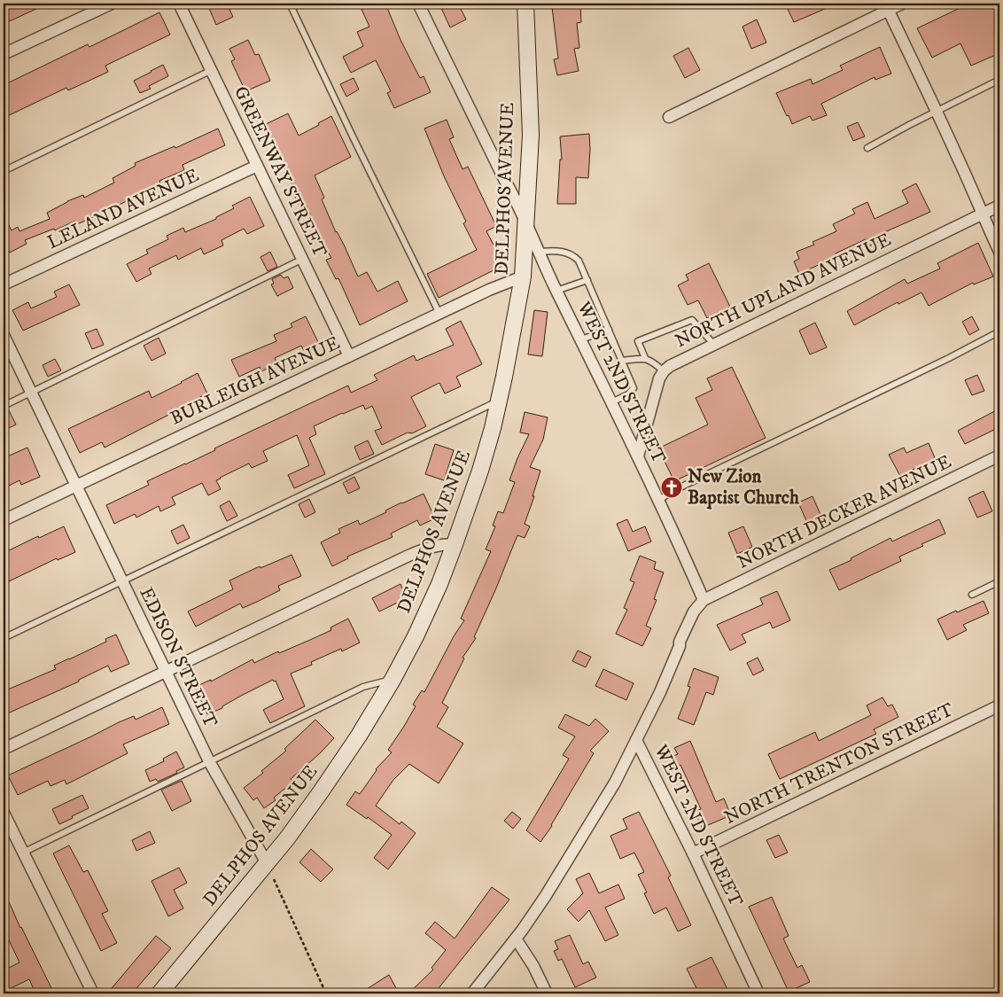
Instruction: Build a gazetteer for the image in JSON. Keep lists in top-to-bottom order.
{
  "streets": {
    "street": [
      "GREENWAY STREET",
      "DELPHOS AVENUE",
      "LELAND AVENUE",
      "NORTH UPLAND AVENUE",
      "BURLEIGH AVENUE",
      "WEST 2ND STREET",
      "NORTH DECKER AVENUE",
      "EDISON STREET",
      "NORTH TRENTON STREET"
    ]
  },
  "crossings": [
    ["GREENWAY STREET", "LELAND AVENUE"],
    ["GREENWAY STREET", "BURLEIGH AVENUE"],
    ["DELPHOS AVENUE", "BURLEIGH AVENUE"],
    ["DELPHOS AVENUE", "WEST 2ND STREET"],
    ["DELPHOS AVENUE", "EDISON STREET"],
    ["NORTH UPLAND AVENUE", "WEST 2ND STREET"],
    ["BURLEIGH AVENUE", "EDISON STREET"],
    ["WEST 2ND STREET", "NORTH DECKER AVENUE"],
    ["WEST 2ND STREET", "NORTH TRENTON STREET"]
  ],
  "places": {
    "church": ["New Zion Baptist Church"]
  }
}
